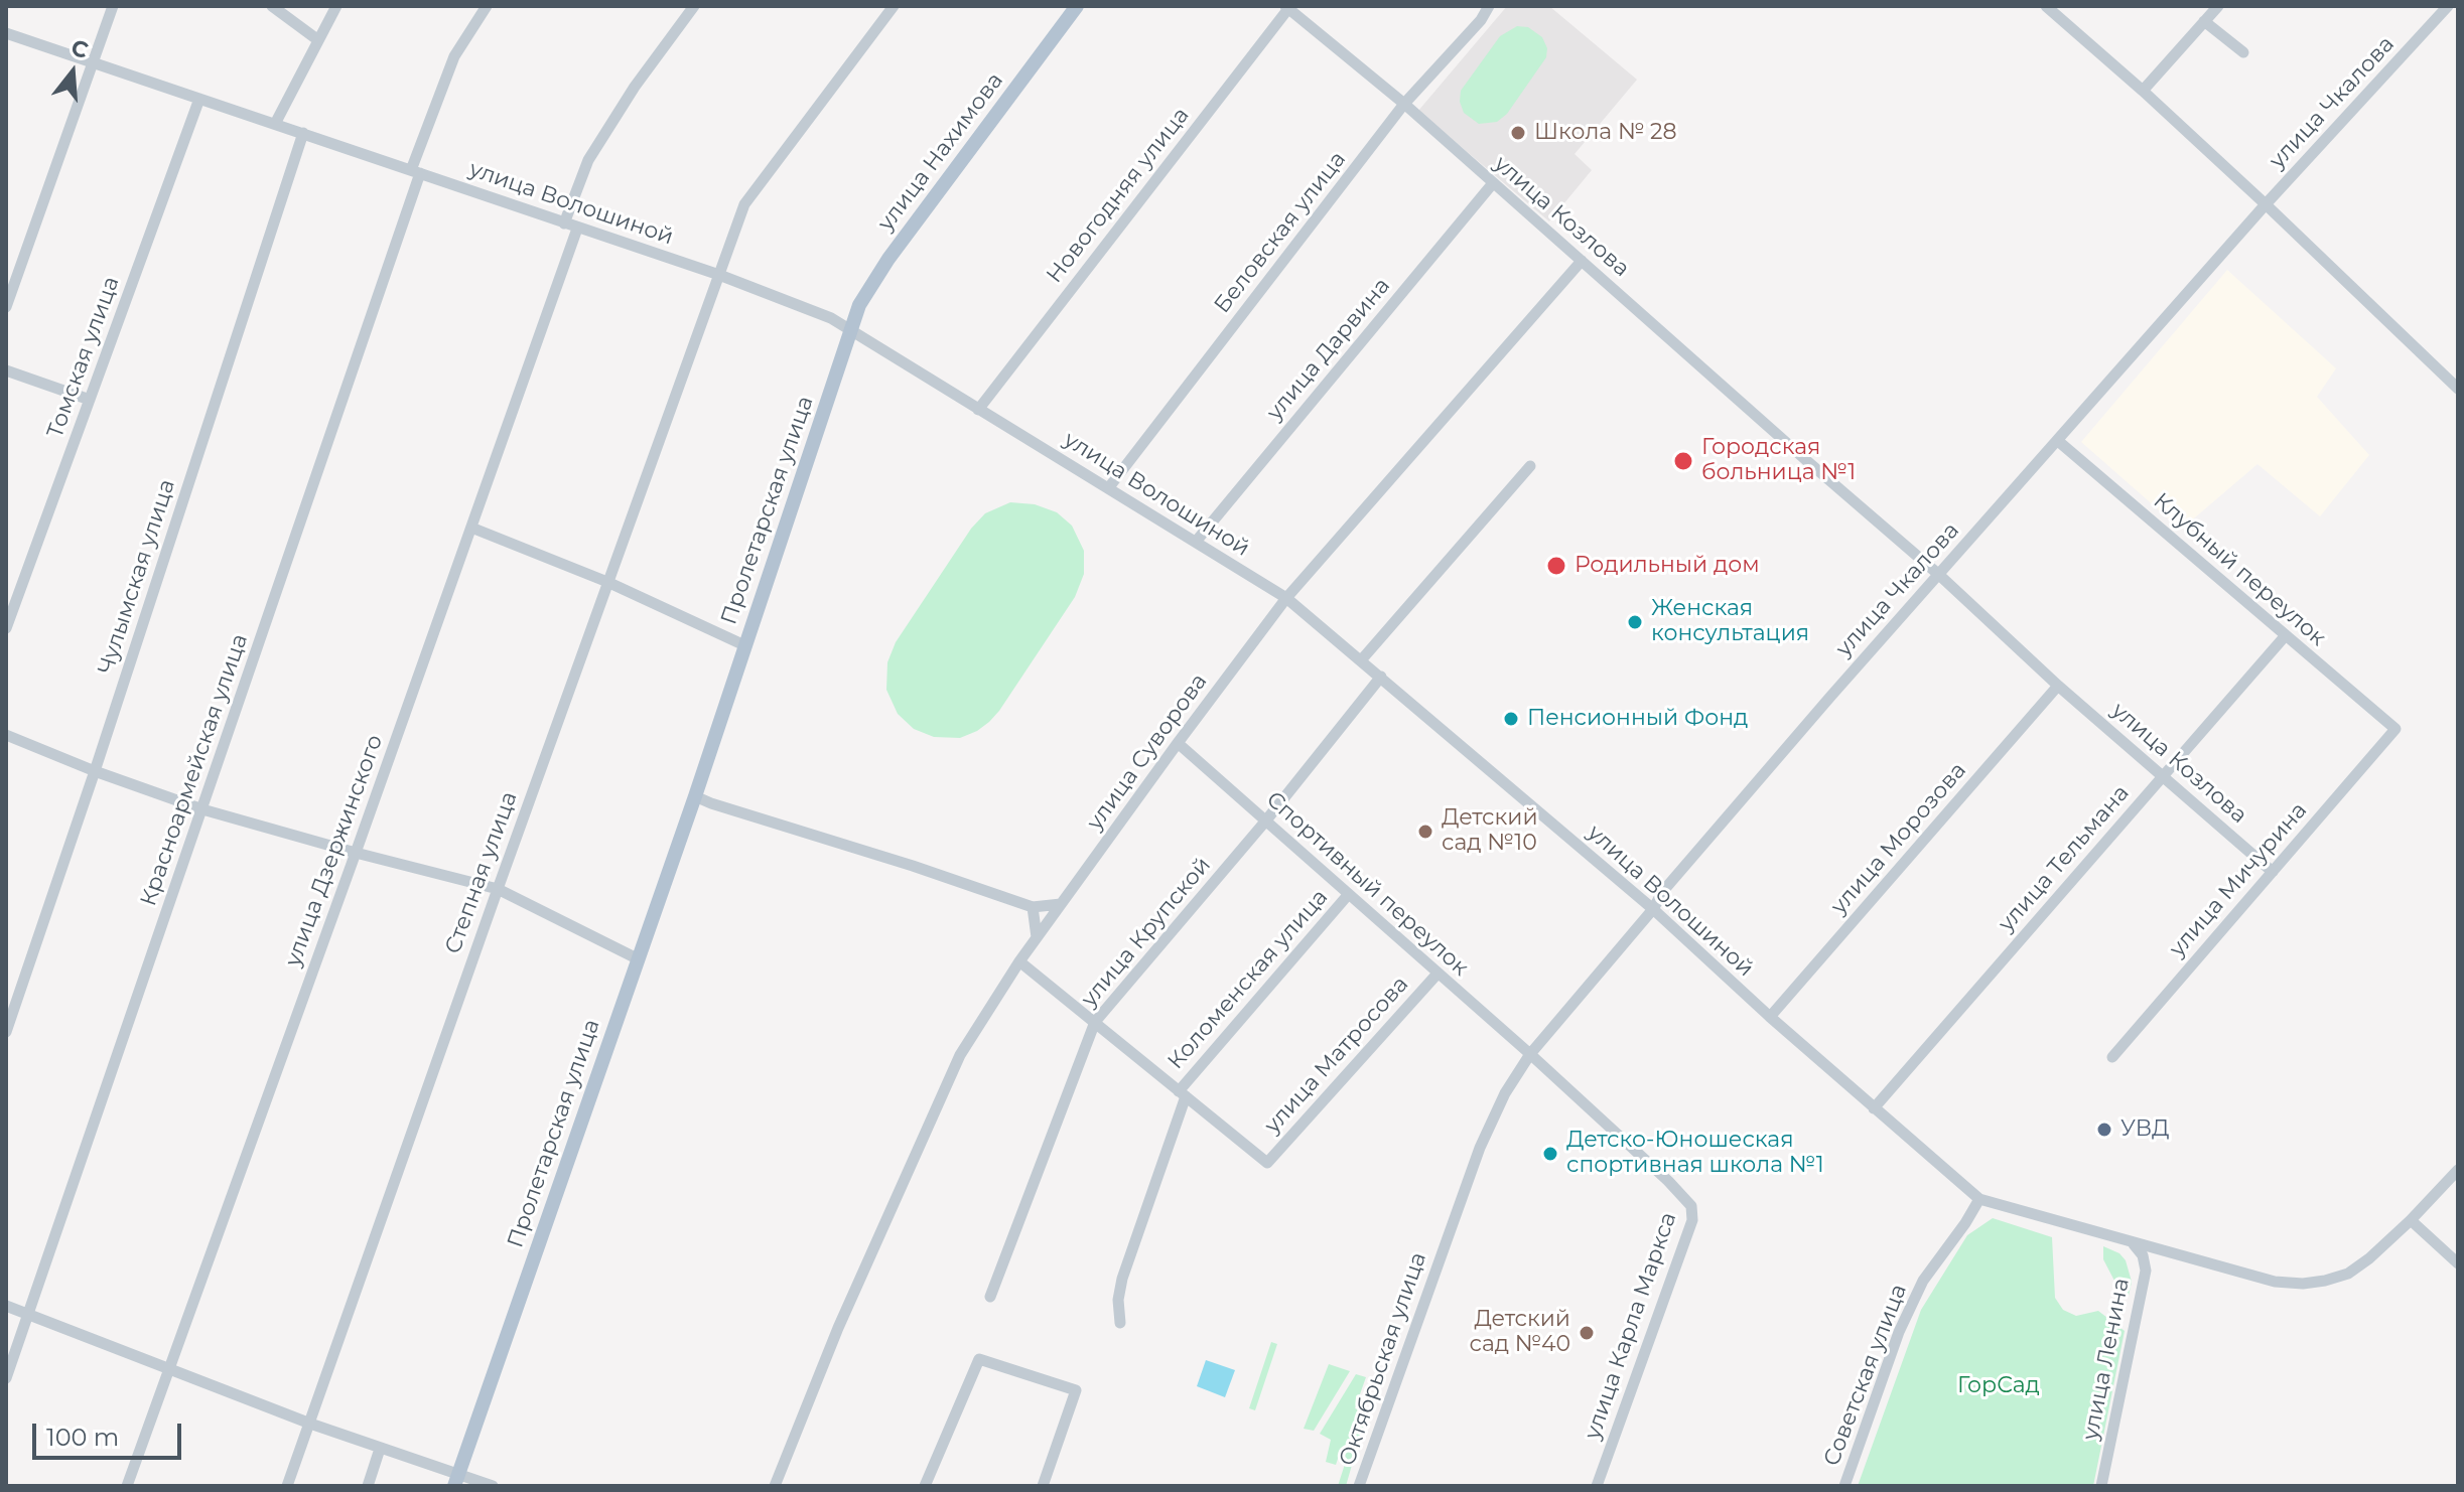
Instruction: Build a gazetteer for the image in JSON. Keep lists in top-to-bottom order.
{
  "streets": {
    "main road": ["улица Нахимова", "Пролетарская улица"],
    "street": [
      "улица Чкалова",
      "Новогодняя улица",
      "улица Волошиной",
      "улица Козлова",
      "Беловская улица",
      "улица Дарвина",
      "Томская улица",
      "Клубный переулок",
      "Чулымская улица",
      "улица Суворова",
      "Красноармейская улица",
      "улица Морозова",
      "улица Дзержинского",
      "улица Тельмана",
      "Степная улица",
      "улица Мичурина",
      "Спортивный переулок",
      "улица Крупской",
      "Коломенская улица",
      "улица Матросова",
      "улица Карла Маркса",
      "Октябрьская улица",
      "улица Ленина",
      "Советская улица"
    ]
  },
  "crossings": [
    ["улица Чкалова", "улица Волошиной"],
    ["улица Чкалова", "улица Козлова"],
    ["улица Чкалова", "Клубный переулок"],
    ["улица Чкалова", "Спортивный переулок"],
    ["улица Чкалова", "улица Карла Маркса"],
    ["улица Чкалова", "Октябрьская улица"],
    ["улица Нахимова", "улица Волошиной"],
    ["улица Нахимова", "Пролетарская улица"],
    ["Новогодняя улица", "улица Волошиной"],
    ["Новогодняя улица", "улица Козлова"],
    ["улица Волошиной", "Беловская улица"],
    ["улица Волошиной", "улица Дарвина"],
    ["улица Волошиной", "Томская улица"],
    ["улица Волошиной", "Пролетарская улица"],
    ["улица Волошиной", "Чулымская улица"],
    ["улица Волошиной", "улица Суворова"],
    ["улица Волошиной", "Красноармейская улица"],
    ["улица Волошиной", "улица Морозова"],
    ["улица Волошиной", "улица Дзержинского"],
    ["улица Волошиной", "улица Тельмана"],
    ["улица Волошиной", "Степная улица"],
    ["улица Волошиной", "улица Крупской"],
    ["улица Волошиной", "улица Ленина"],
    ["улица Волошиной", "Советская улица"],
    ["улица Козлова", "Беловская улица"],
    ["улица Козлова", "улица Дарвина"],
    ["улица Козлова", "улица Суворова"],
    ["улица Козлова", "улица Морозова"],
    ["улица Козлова", "улица Тельмана"],
    ["улица Козлова", "улица Мичурина"],
    ["Клубный переулок", "улица Тельмана"],
    ["Клубный переулок", "улица Мичурина"],
    ["улица Суворова", "Спортивный переулок"],
    ["Спортивный переулок", "улица Крупской"],
    ["Спортивный переулок", "Коломенская улица"],
    ["Спортивный переулок", "улица Матросова"],
    ["Спортивный переулок", "улица Карла Маркса"],
    ["Коломенская улица", "улица Матросова"]
  ],
  "parks": ["ГорСад"],
  "places": [
    "Школа № 28",
    "Городская больница №1",
    "Родильный дом",
    "Женская консультация",
    "Пенсионный Фонд",
    "Детский сад №10",
    "УВД",
    "Детско-Юношеская спортивная школа №1",
    "Детский сад №40"
  ],
  "scale_bar": "100 m",
  "north": "top"
}
